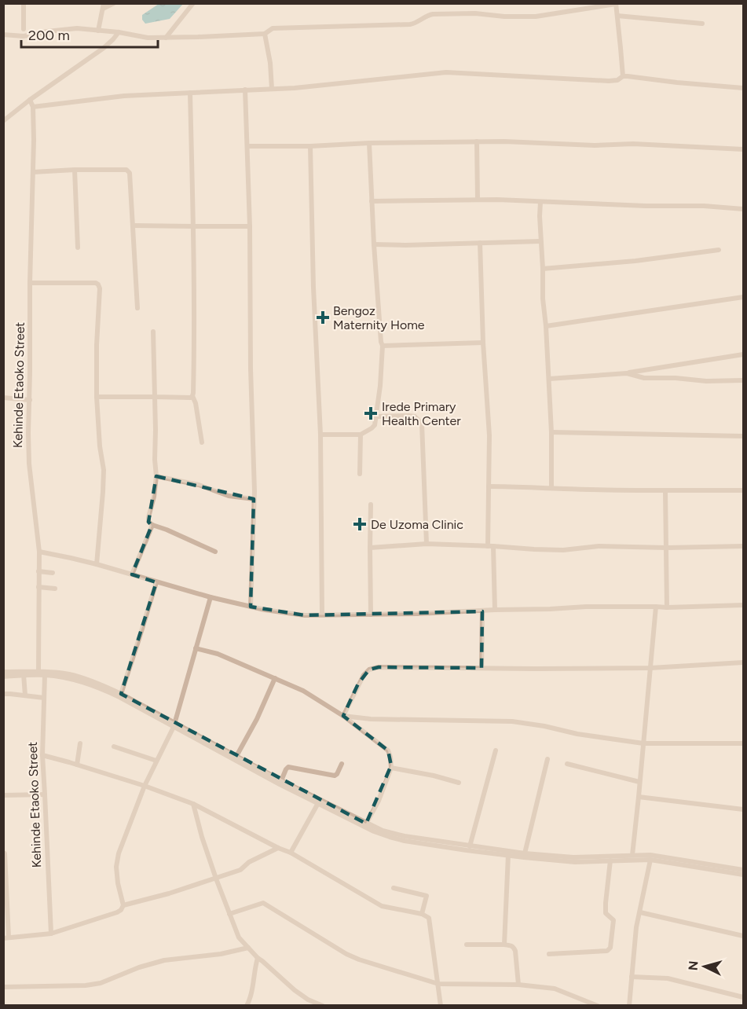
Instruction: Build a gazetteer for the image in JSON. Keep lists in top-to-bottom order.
{
  "streets": {
    "street": ["Kehinde Etaoko Street"]
  },
  "places": {
    "health": ["Bengoz Maternity Home", "Irede Primary Health Center", "De Uzoma Clinic"]
  },
  "scale_bar": "200 m",
  "north": "left"
}
